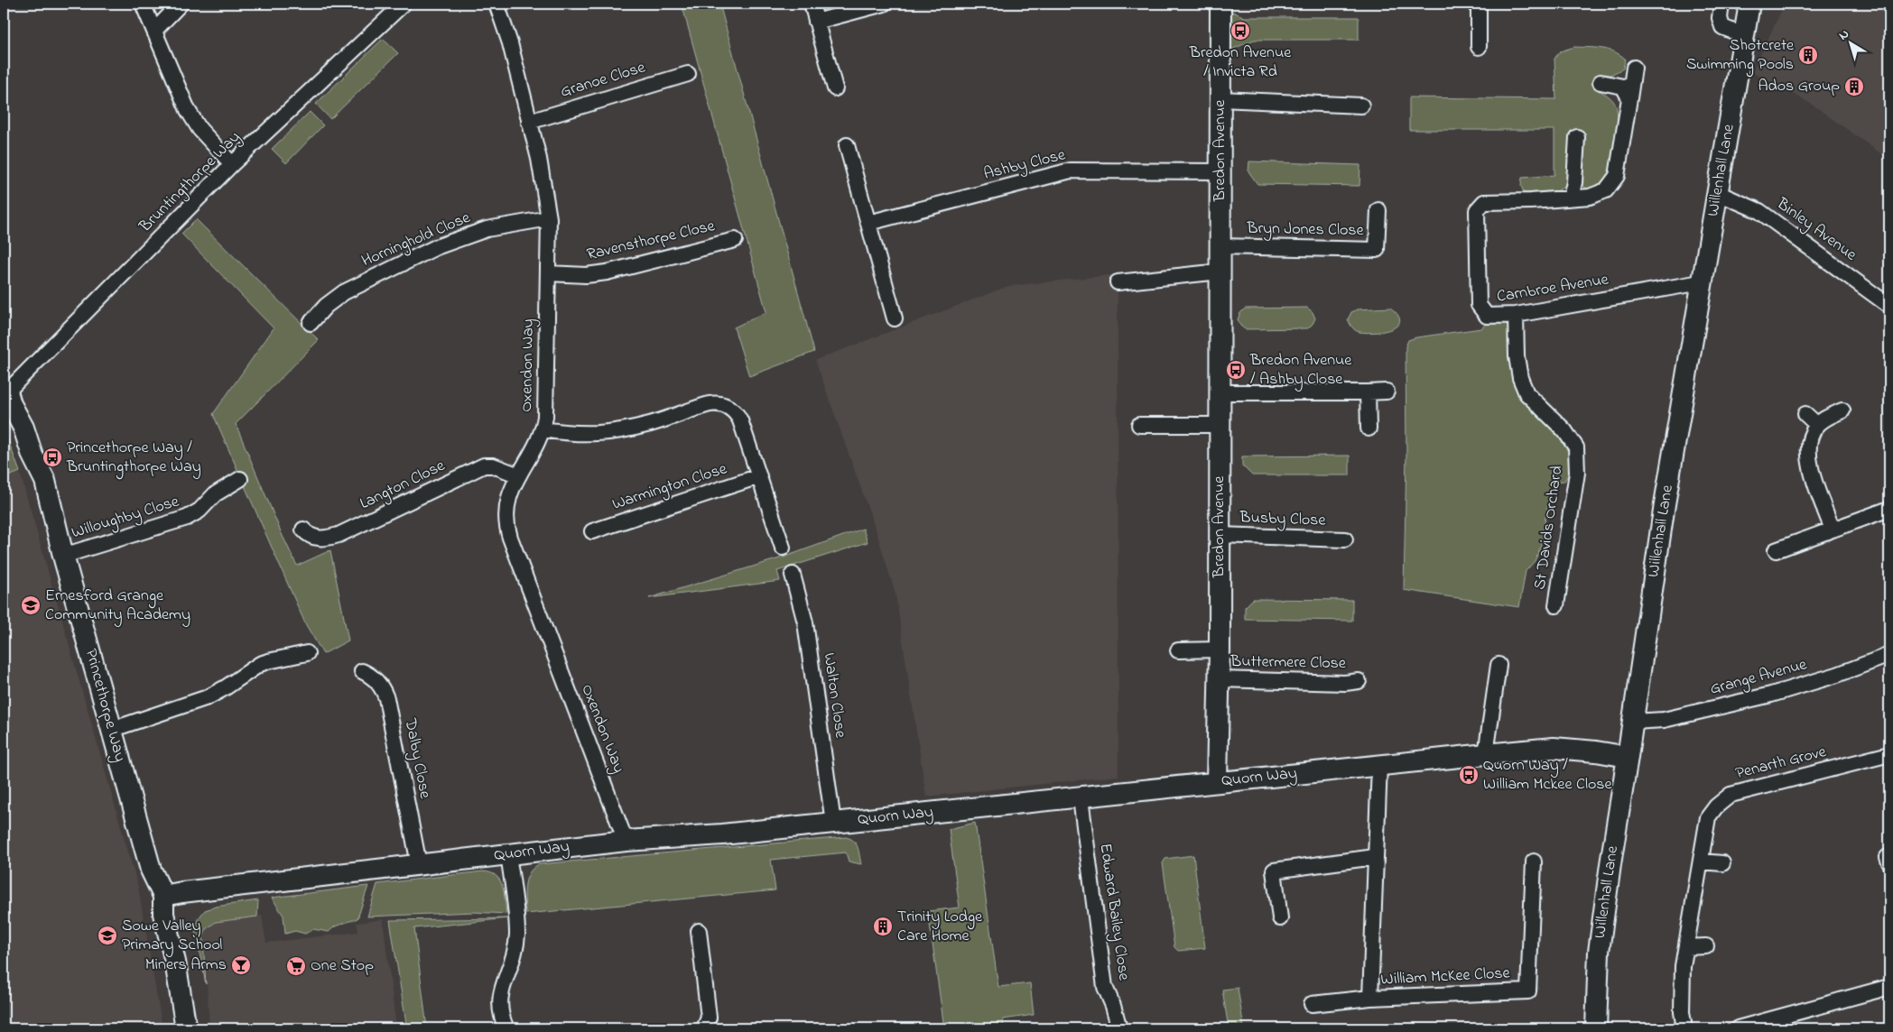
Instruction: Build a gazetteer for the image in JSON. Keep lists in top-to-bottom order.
{
  "streets": {
    "street": [
      "Granoe Close",
      "Bredon Avenue",
      "Ashby Close",
      "Willenhall Lane",
      "Bruntingthorpe Way",
      "Bryn Jones Close",
      "Binley Avenue",
      "Horninghold Close",
      "Ravensthorpe Close",
      "Carnbroe Avenue",
      "Oxendon Way",
      "Langton Close",
      "Warmington Close",
      "Willoughby Close",
      "Busby Close",
      "St Davids Orchard",
      "Buttermere Close",
      "Grange Avenue",
      "Walton Close",
      "Princethorpe Way",
      "Dalby Close",
      "Penarth Grove",
      "Quorn Way",
      "Edward Bailey Close",
      "William McKee Close"
    ]
  },
  "crossings": [
    ["Granoe Close", "Oxendon Way"],
    ["Bredon Avenue", "Ashby Close"],
    ["Bredon Avenue", "Bryn Jones Close"],
    ["Bredon Avenue", "Busby Close"],
    ["Bredon Avenue", "Buttermere Close"],
    ["Bredon Avenue", "Quorn Way"],
    ["Willenhall Lane", "Binley Avenue"],
    ["Willenhall Lane", "Carnbroe Avenue"],
    ["Willenhall Lane", "Grange Avenue"],
    ["Willenhall Lane", "Quorn Way"],
    ["Bruntingthorpe Way", "Princethorpe Way"],
    ["Horninghold Close", "Oxendon Way"],
    ["Ravensthorpe Close", "Oxendon Way"],
    ["Carnbroe Avenue", "St Davids Orchard"],
    ["Oxendon Way", "Langton Close"],
    ["Oxendon Way", "Quorn Way"],
    ["Willoughby Close", "Princethorpe Way"],
    ["Walton Close", "Quorn Way"],
    ["Princethorpe Way", "Quorn Way"],
    ["Dalby Close", "Quorn Way"],
    ["Quorn Way", "Edward Bailey Close"],
    ["Quorn Way", "William McKee Close"]
  ],
  "places": {
    "bus stop": [
      "Bredon Avenue / Invicta Rd",
      "Bredon Avenue / Ashby Close",
      "Princethorpe Way / Bruntingthorpe Way",
      "Quorn Way / William Mckee Close"
    ],
    "building": ["Shotcrete Swimming Pools", "Ados Group", "Trinity Lodge Care Home"],
    "school or university": ["Ernesford Grange Community Academy", "Sowe Valley Primary School"],
    "bar": ["Miners Arms"],
    "supermarket": ["One Stop"]
  },
  "north": "top left"
}
